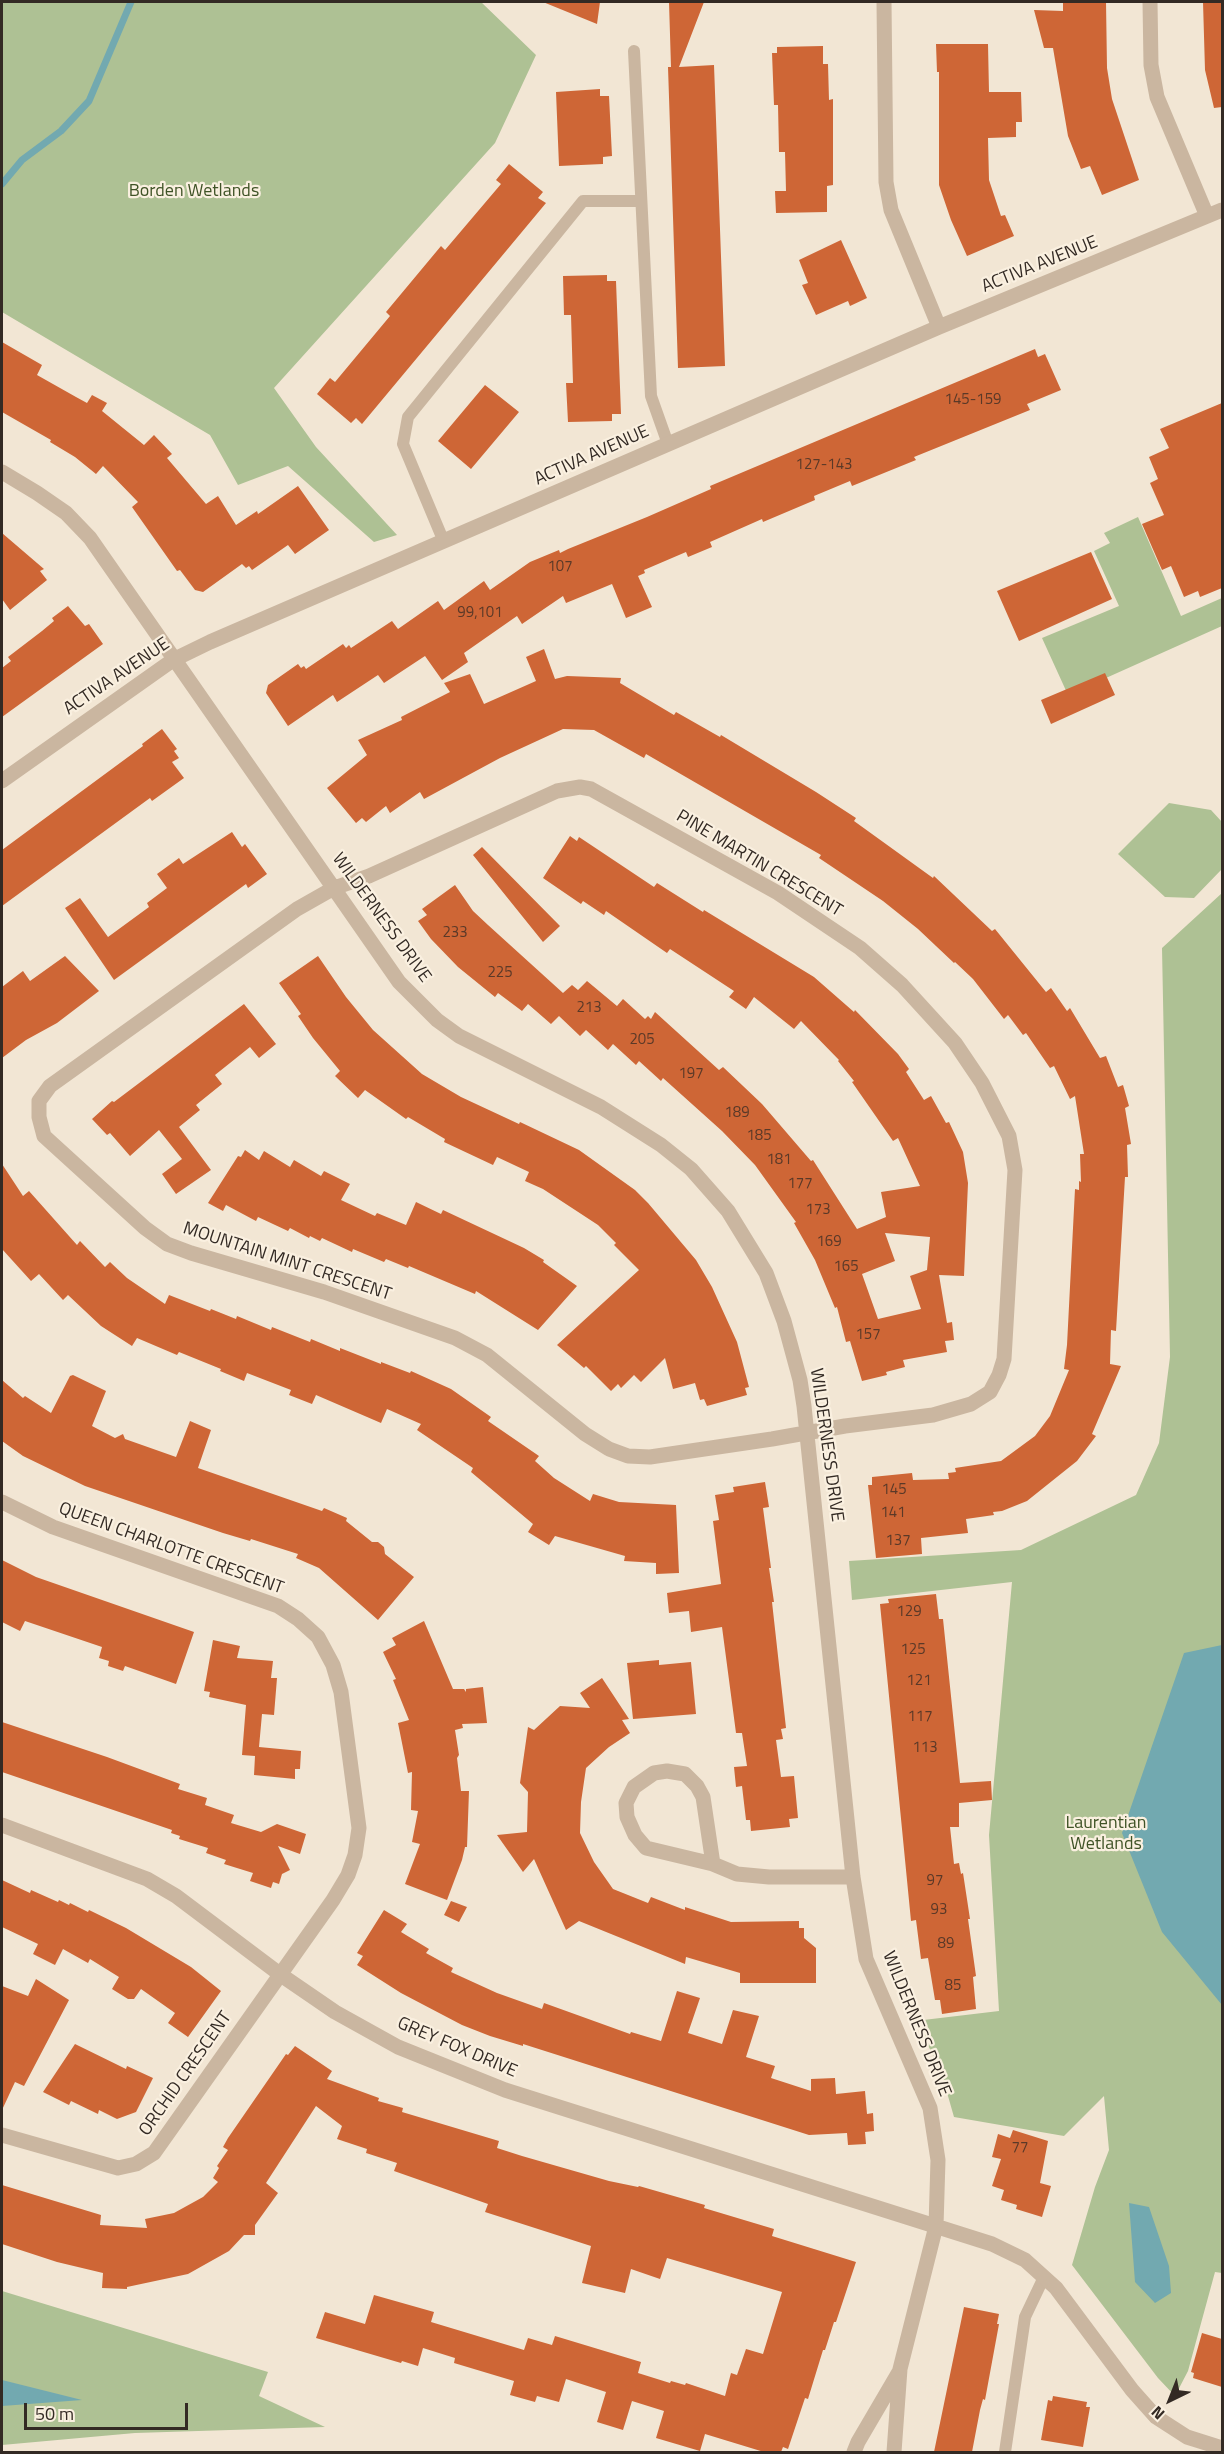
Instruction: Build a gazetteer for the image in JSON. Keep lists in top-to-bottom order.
{
  "streets": {
    "street": [
      "ACTIVA AVENUE",
      "PINE MARTIN CRESCENT",
      "WILDERNESS DRIVE",
      "MOUNTAIN MINT CRESCENT",
      "QUEEN CHARLOTTE CRESCENT",
      "GREY FOX DRIVE",
      "ORCHID CRESCENT"
    ]
  },
  "crossings": [
    ["ACTIVA AVENUE", "WILDERNESS DRIVE"],
    ["PINE MARTIN CRESCENT", "WILDERNESS DRIVE"],
    ["PINE MARTIN CRESCENT", "MOUNTAIN MINT CRESCENT"],
    ["WILDERNESS DRIVE", "MOUNTAIN MINT CRESCENT"],
    ["WILDERNESS DRIVE", "GREY FOX DRIVE"],
    ["QUEEN CHARLOTTE CRESCENT", "GREY FOX DRIVE"],
    ["QUEEN CHARLOTTE CRESCENT", "ORCHID CRESCENT"],
    ["GREY FOX DRIVE", "ORCHID CRESCENT"]
  ],
  "parks": ["Borden Wetlands", "Laurentian Wetlands"],
  "house_numbers": [
    "145-159",
    "127-143",
    "107",
    "99,101",
    "233",
    "225",
    "213",
    "205",
    "197",
    "189",
    "185",
    "181",
    "177",
    "173",
    "169",
    "165",
    "157",
    "145",
    "141",
    "137",
    "129",
    "125",
    "121",
    "117",
    "113",
    "97",
    "93",
    "89",
    "85",
    "77"
  ],
  "scale_bar": "50 m",
  "north": "bottom left"
}
